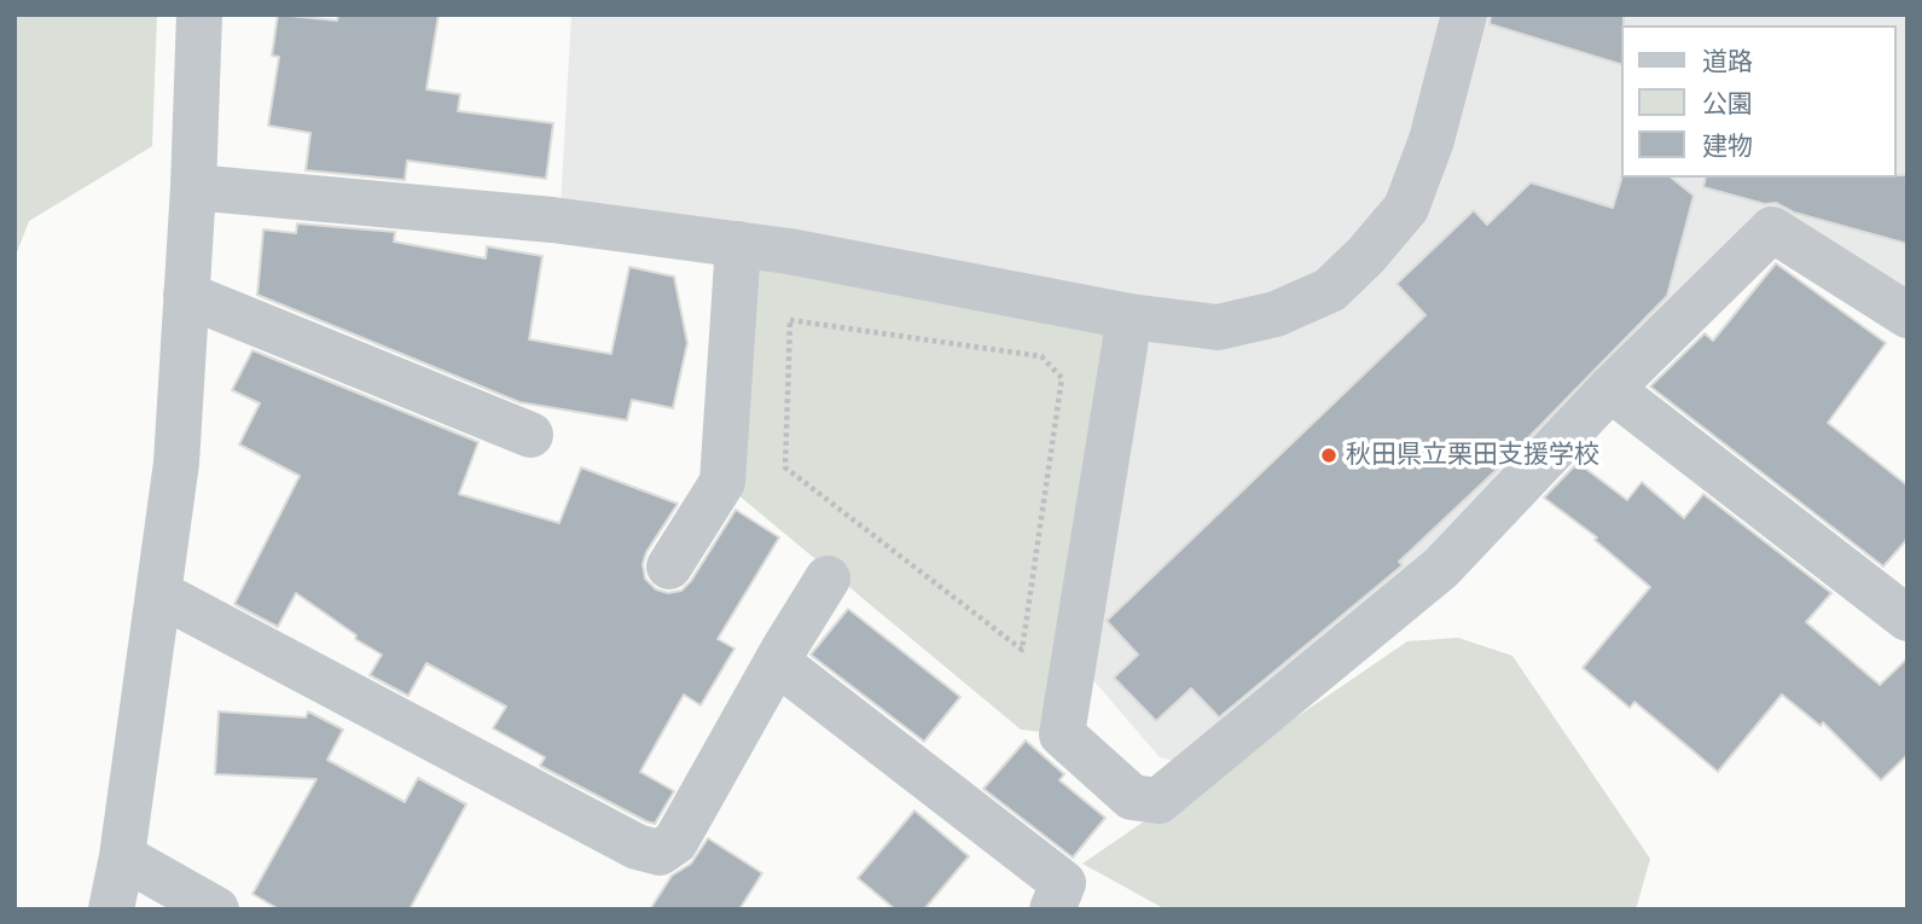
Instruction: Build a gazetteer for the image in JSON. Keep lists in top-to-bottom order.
{
  "places": ["秋田県立栗田支援学校"],
  "legend": ["道路", "公園", "建物"]
}
